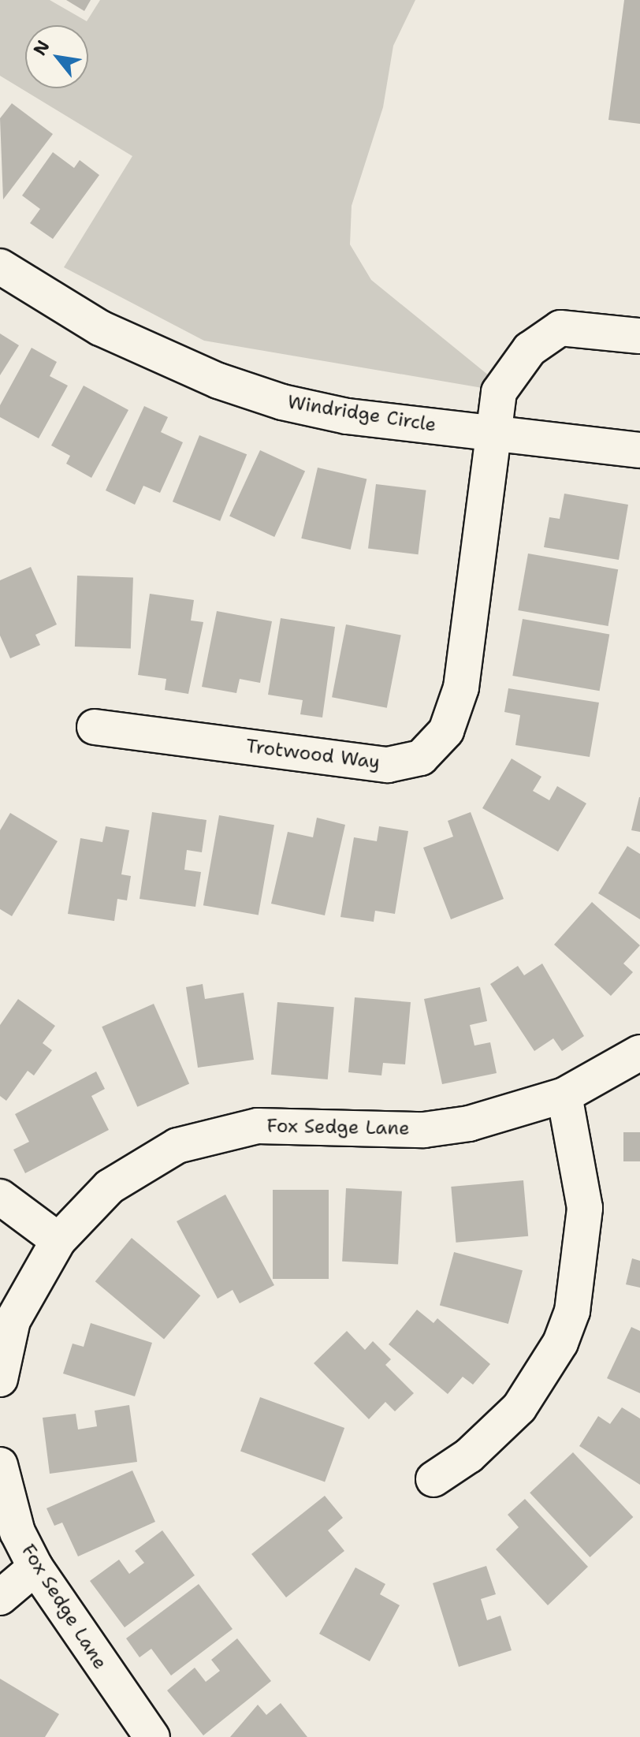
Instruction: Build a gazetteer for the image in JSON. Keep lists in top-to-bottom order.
{
  "streets": {
    "street": ["Windridge Circle", "Trotwood Way", "Fox Sedge Lane"]
  },
  "crossings": [
    ["Windridge Circle", "Trotwood Way"]
  ],
  "north": "top left"
}
